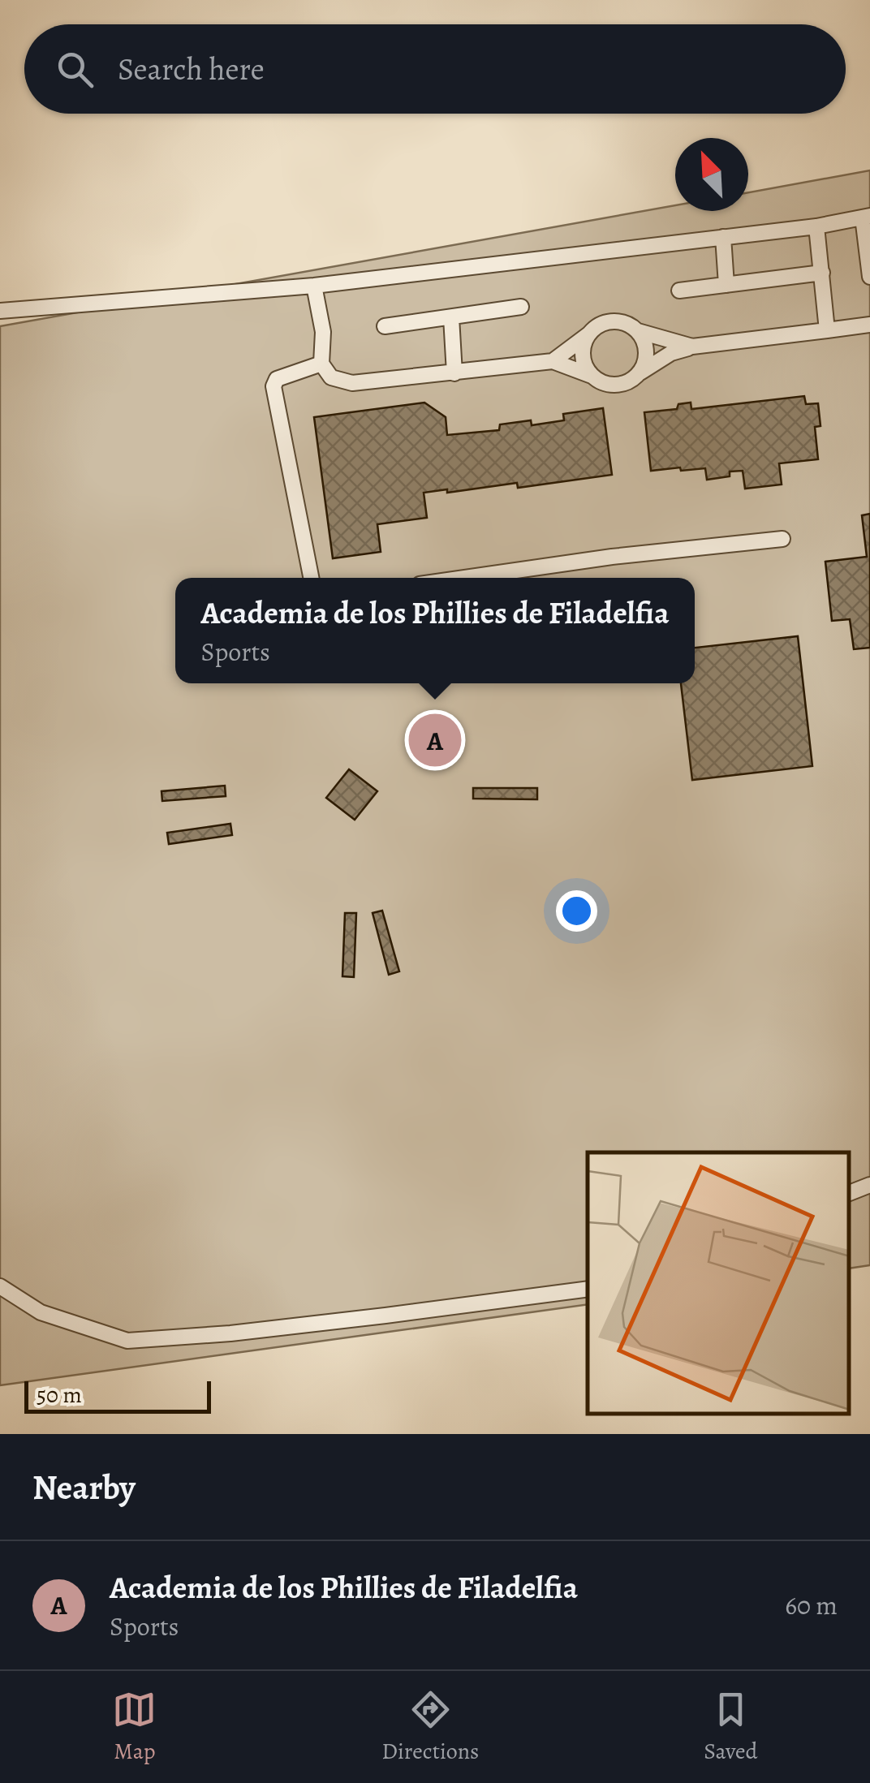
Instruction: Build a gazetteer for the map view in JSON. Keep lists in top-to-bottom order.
{
  "scale_bar": "50 m",
  "north": "top left",
  "page": {
    "search": "Search here",
    "popup": ["Academia de los Phillies de Filadelfia", "Sports"],
    "pins": "A",
    "scale": "50 m",
    "heading": "Nearby",
    "list": [
      {
        "mark": "A",
        "name": "Academia de los Phillies de Filadelfia",
        "note": "Sports",
        "value": "60 m"
      }
    ],
    "nav": ["Map", "Directions", "Saved"]
  }
}
